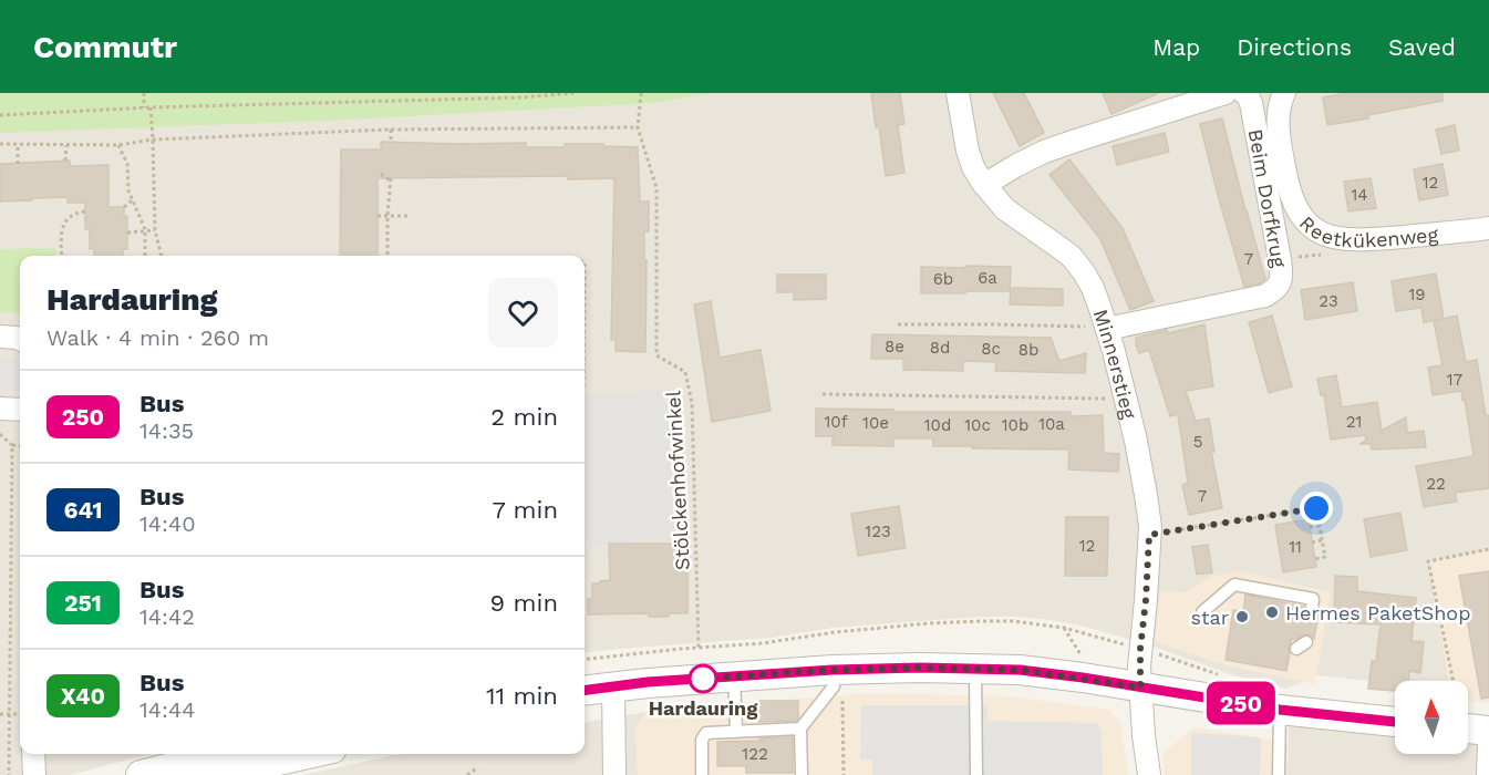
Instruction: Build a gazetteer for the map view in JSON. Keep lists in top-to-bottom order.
{
  "streets": {
    "street": ["Beim Dorfkrug", "Reetkükenweg", "Minnerstieg"],
    "path": ["Stölckenhofwinkel"]
  },
  "crossings": [
    ["Beim Dorfkrug", "Minnerstieg"]
  ],
  "places": ["Hermes PaketShop", "star", "Hardauring"],
  "lines": ["bus line 250"],
  "house_numbers": [
    "12",
    "14",
    "7",
    "6a",
    "6b",
    "19",
    "23",
    "8e",
    "8d",
    "8c",
    "8b",
    "17",
    "10f",
    "21",
    "10e",
    "10a",
    "10d",
    "10c",
    "10b",
    "5",
    "22",
    "7",
    "123",
    "12",
    "11",
    "122"
  ],
  "north": "top",
  "page": {
    "header": "Commutr",
    "nav": ["Map", "Directions", "Saved"],
    "on_map": "250",
    "heading": ["Hardauring", "Walk · 4 min · 260 m"],
    "list": [
      {
        "mark": "250",
        "name": "Bus",
        "note": "14:35",
        "value": "2 min"
      },
      {
        "mark": "641",
        "name": "Bus",
        "note": "14:40",
        "value": "7 min"
      },
      {
        "mark": "251",
        "name": "Bus",
        "note": "14:42",
        "value": "9 min"
      },
      {
        "mark": "X40",
        "name": "Bus",
        "note": "14:44",
        "value": "11 min"
      }
    ]
  }
}
